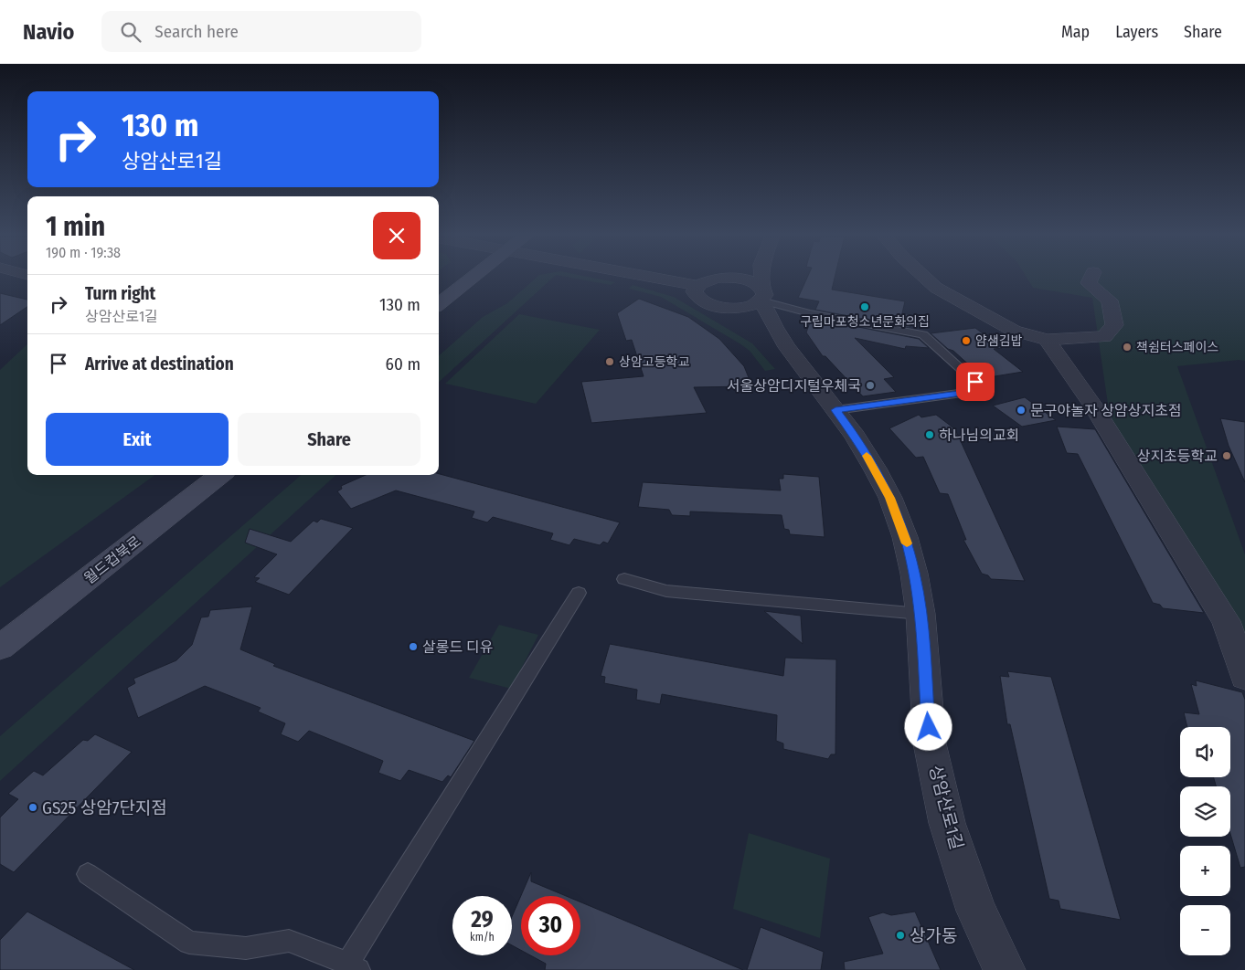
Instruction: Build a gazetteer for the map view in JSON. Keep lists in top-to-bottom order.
{
  "streets": {
    "main road": ["월드컵북로"],
    "street": ["상암산로1길"]
  },
  "places": [
    "구립마포청소년문화의집",
    "얌샘김밥",
    "책쉼터스페이스",
    "상암고등학교",
    "서울상암디지털우체국",
    "문구야놀자 상암상지초점",
    "하나님의교회",
    "상지초등학교",
    "살롱드 디유",
    "GS25 상암7단지점",
    "상가동"
  ],
  "page": {
    "header": "Navio",
    "search": "Search here",
    "nav": ["Map", "Layers", "Share"],
    "turn": ["130 m", "상암산로1길"],
    "heading": ["1 min", "190 m · 19:38"],
    "list": [
      {
        "name": "Turn right",
        "note": "상암산로1길",
        "value": "130 m"
      },
      {
        "name": "Arrive at destination",
        "value": "60 m"
      }
    ],
    "buttons": ["Exit", "Share"],
    "map_buttons": ["+", "−"],
    "speed": "29 km/h",
    "limit": "30"
  }
}
